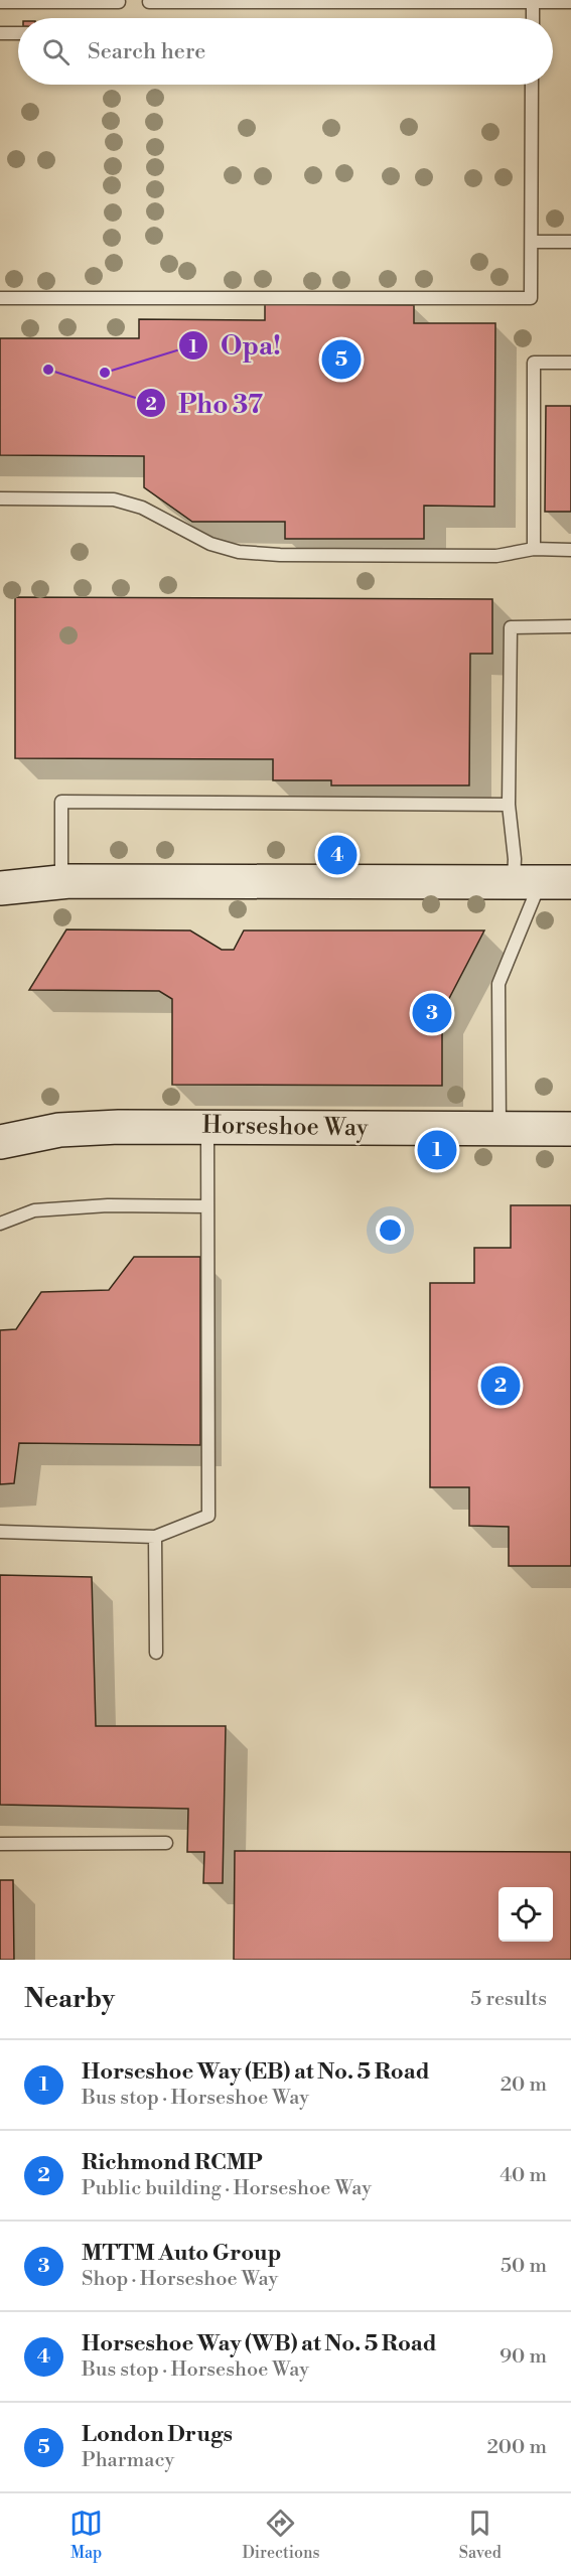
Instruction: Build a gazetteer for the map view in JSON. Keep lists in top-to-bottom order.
{
  "streets": {
    "street": ["Horseshoe Way"]
  },
  "places": ["Pho 37", "Opa!"],
  "page": {
    "search": "Search here",
    "pins": [
      "5",
      "4",
      "3",
      "1",
      "2"
    ],
    "heading": ["Nearby", "5 results"],
    "list": [
      {
        "mark": "1",
        "name": "Horseshoe Way (EB) at No. 5 Road",
        "note": "Bus stop · Horseshoe Way",
        "value": "20 m"
      },
      {
        "mark": "2",
        "name": "Richmond RCMP",
        "note": "Public building · Horseshoe Way",
        "value": "40 m"
      },
      {
        "mark": "3",
        "name": "MTTM Auto Group",
        "note": "Shop · Horseshoe Way",
        "value": "50 m"
      },
      {
        "mark": "4",
        "name": "Horseshoe Way (WB) at No. 5 Road",
        "note": "Bus stop · Horseshoe Way",
        "value": "90 m"
      },
      {
        "mark": "5",
        "name": "London Drugs",
        "note": "Pharmacy",
        "value": "200 m"
      }
    ],
    "nav": ["Map", "Directions", "Saved"]
  }
}
